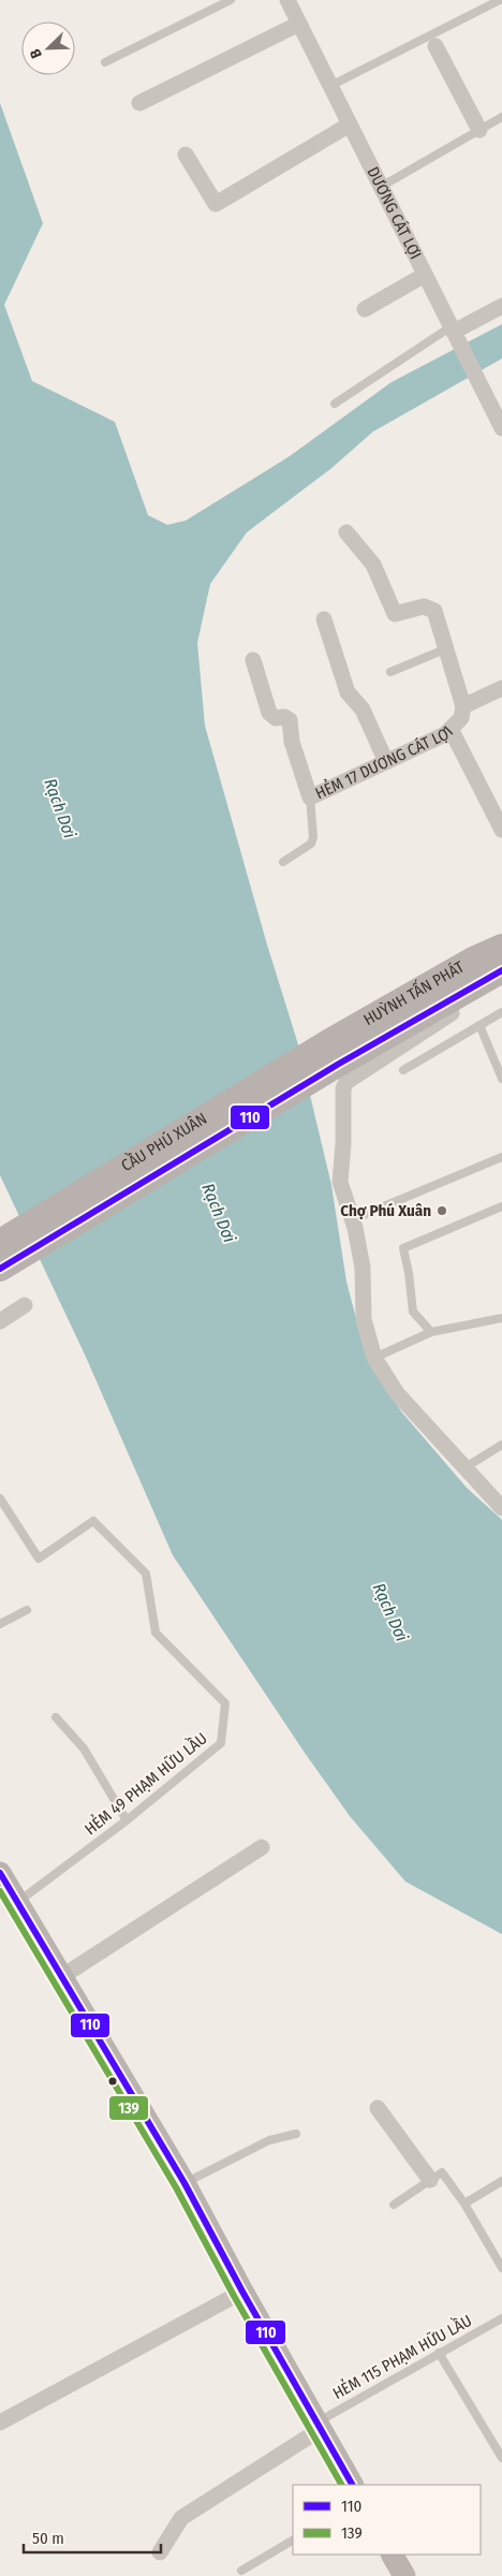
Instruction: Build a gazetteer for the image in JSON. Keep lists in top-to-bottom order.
{
  "streets": {
    "main road": ["HUỲNH TẤN PHÁT", "CẦU PHÚ XUÂN"],
    "street": ["DƯƠNG CÁT LỢI", "HẺM 17 DƯƠNG CÁT LỢI"],
    "lane": ["HẺM 49 PHẠM HỮU LẦU", "HẺM 115 PHẠM HỮU LẦU"]
  },
  "crossings": [
    ["HUỲNH TẤN PHÁT", "CẦU PHÚ XUÂN"]
  ],
  "water": ["Rạch Dơi"],
  "places": ["Chợ Phú Xuân"],
  "lines": ["transit line 110", "transit line 139"],
  "legend": ["110", "139"],
  "scale_bar": "50 m",
  "north": "bottom left"
}
